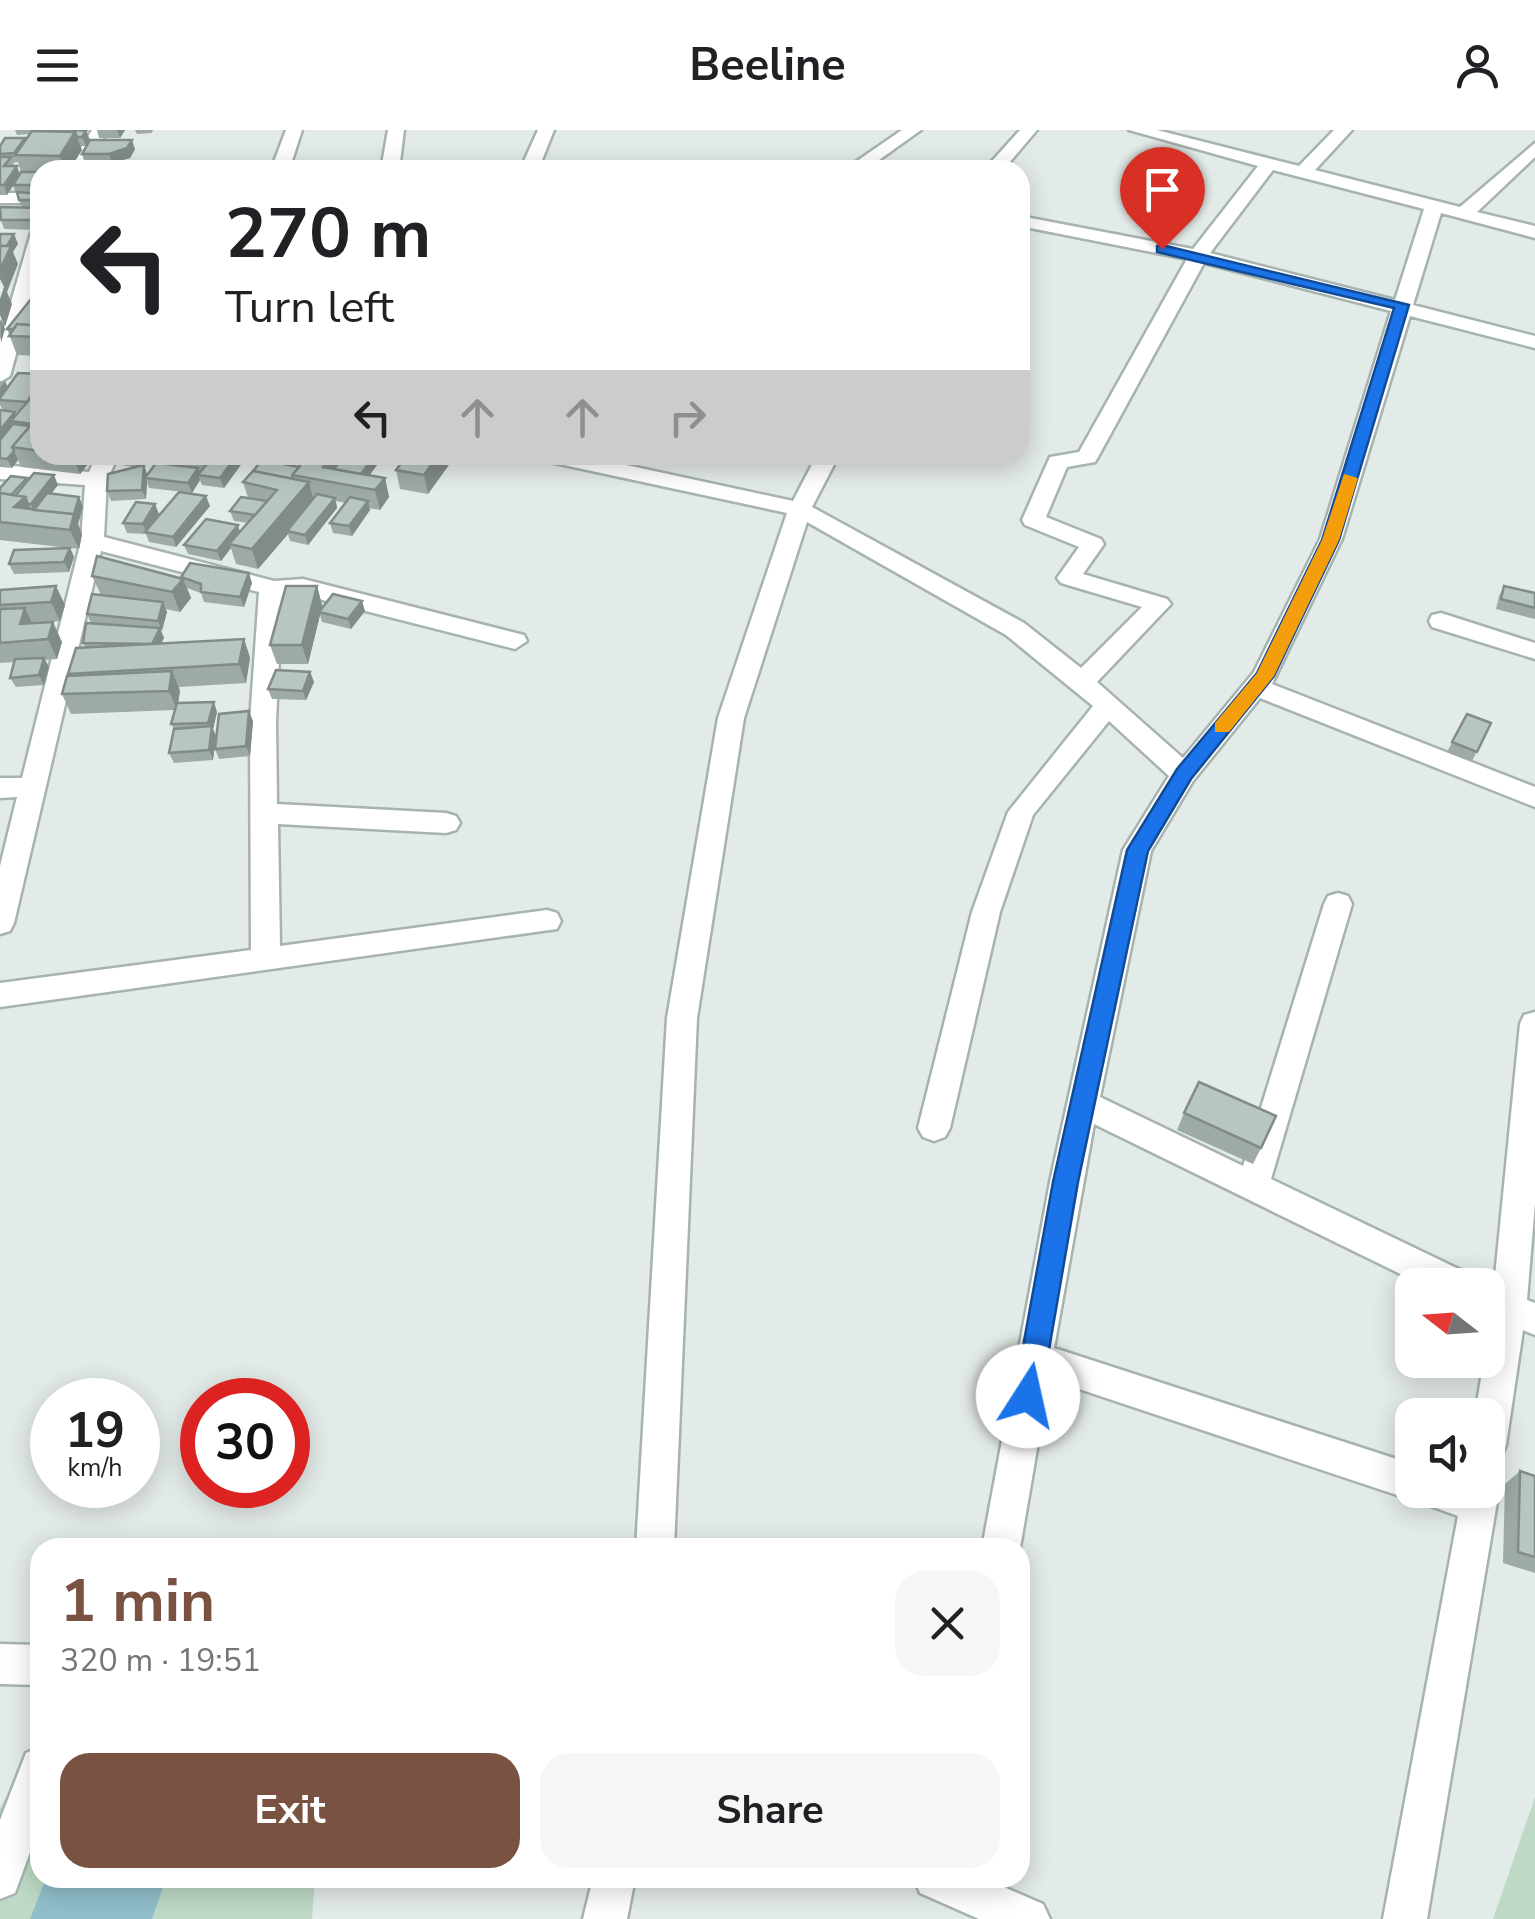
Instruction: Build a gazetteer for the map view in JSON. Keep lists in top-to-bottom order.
{
  "north": "left",
  "page": {
    "header": "Beeline",
    "turn": ["270 m", "Turn left"],
    "speed": "19 km/h",
    "limit": "30",
    "heading": ["1 min", "320 m · 19:51"],
    "buttons": ["Exit", "Share"]
  }
}
